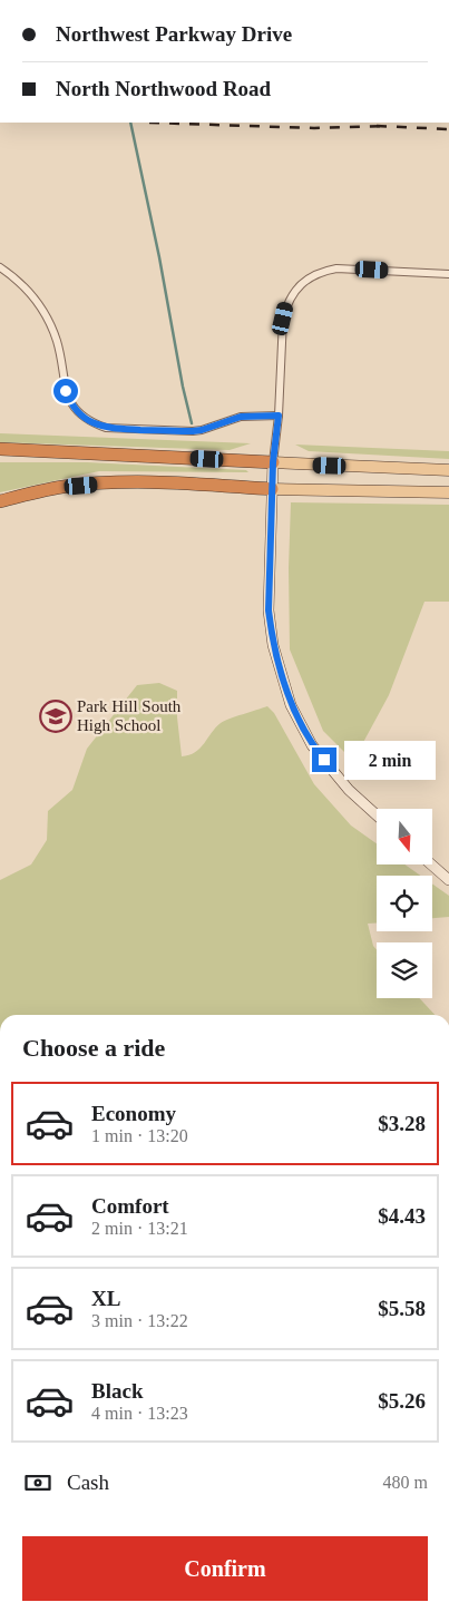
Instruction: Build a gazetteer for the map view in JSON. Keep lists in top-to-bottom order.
{
  "places": {
    "school or university": ["Park Hill South High School"]
  },
  "north": "bottom",
  "page": {
    "banner": ["Northwest Parkway Drive", "North Northwood Road"],
    "bubble": "2 min",
    "heading": "Choose a ride",
    "list": [
      {
        "name": "Economy",
        "note": "1 min · 13:20",
        "value": "$3.28"
      },
      {
        "name": "Comfort",
        "note": "2 min · 13:21",
        "value": "$4.43"
      },
      {
        "name": "XL",
        "note": "3 min · 13:22",
        "value": "$5.58"
      },
      {
        "name": "Black",
        "note": "4 min · 13:23",
        "value": "$5.26"
      }
    ],
    "pay": ["Cash", "480 m"],
    "buttons": "Confirm"
  }
}
